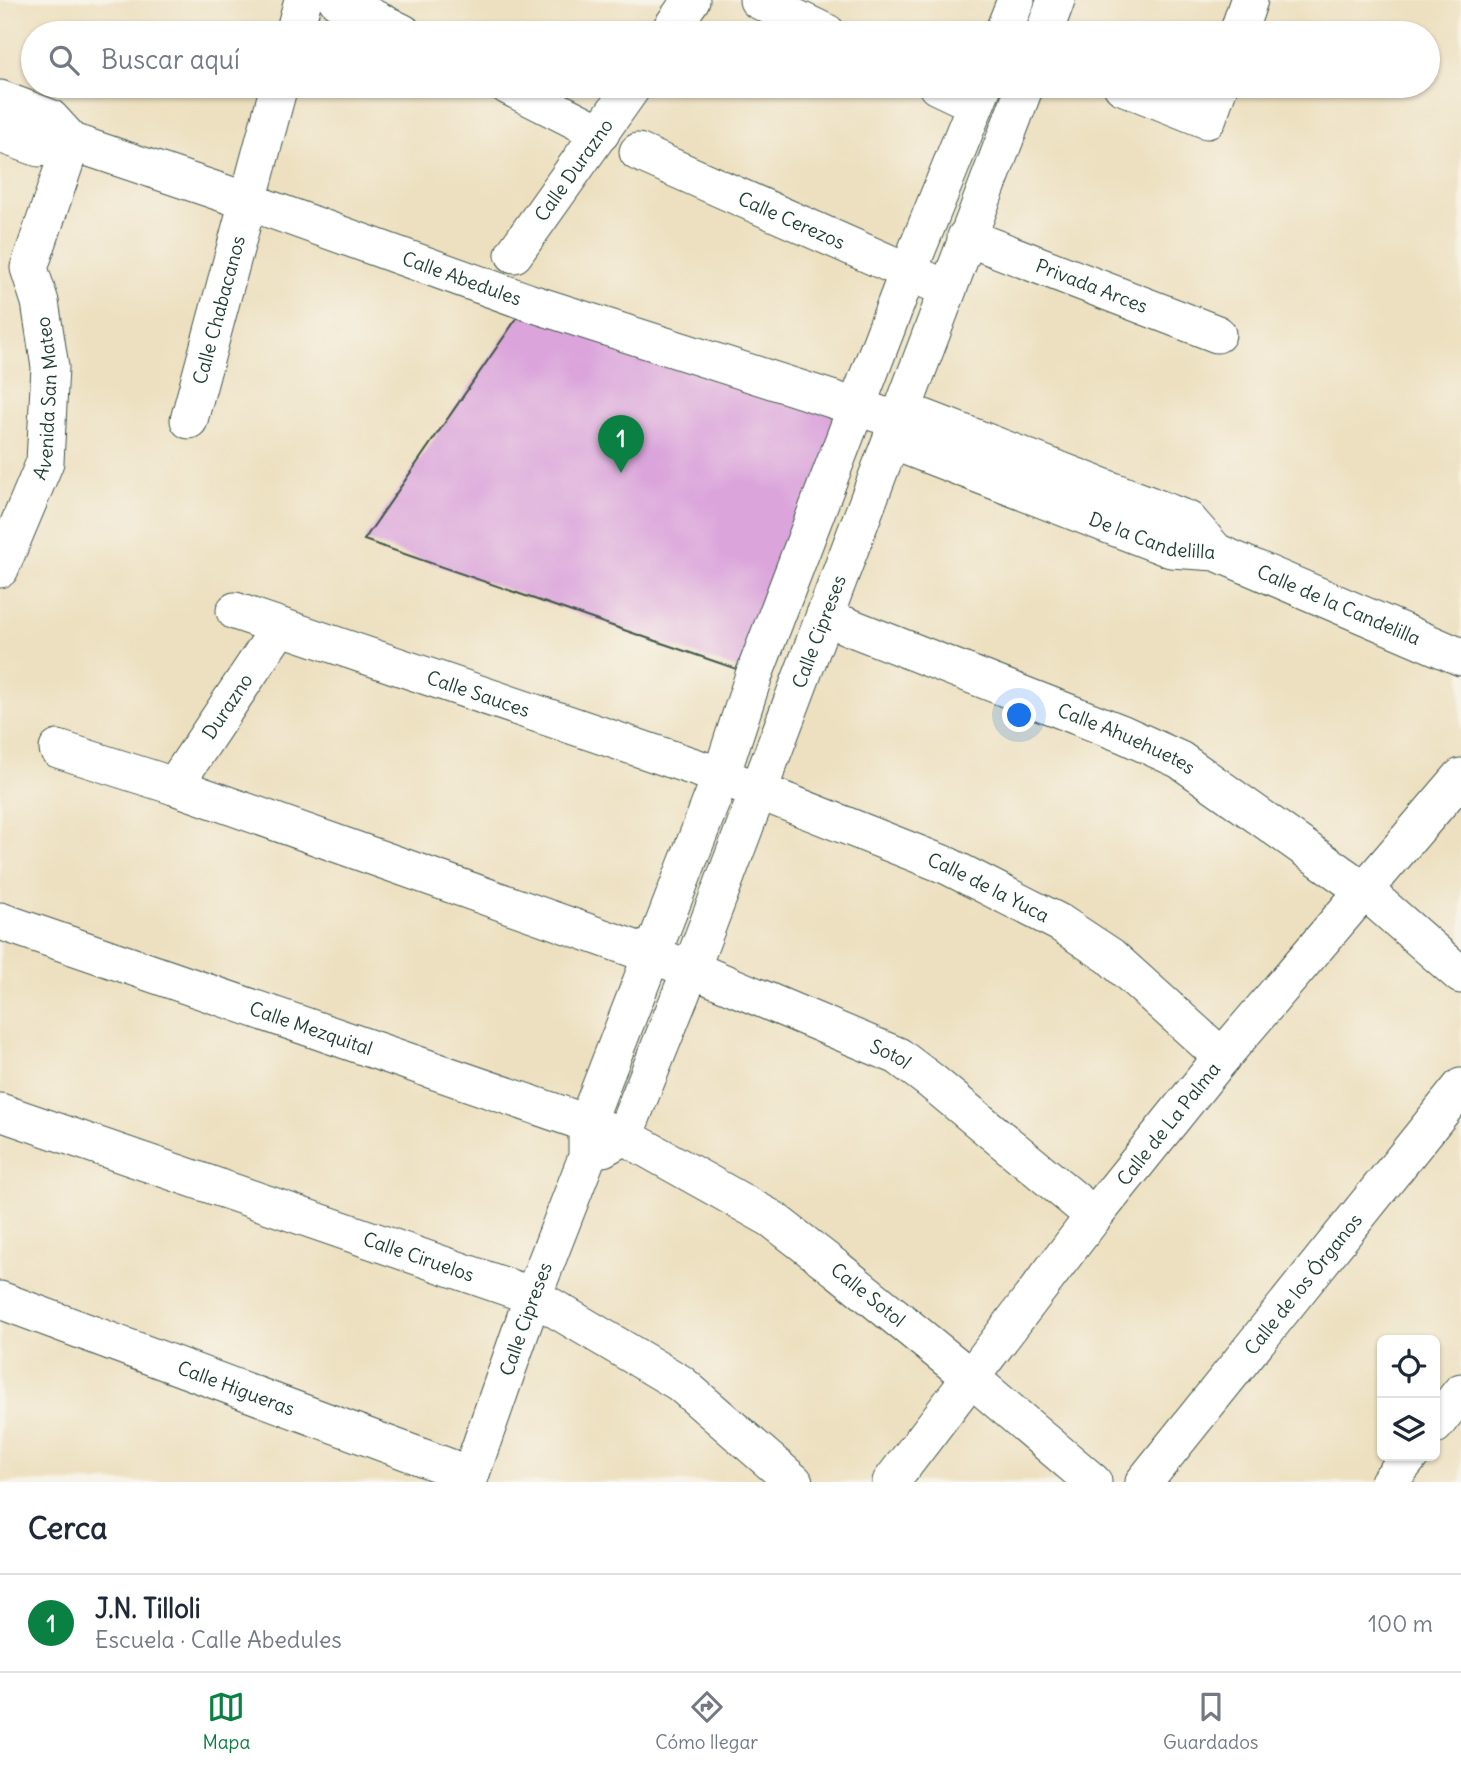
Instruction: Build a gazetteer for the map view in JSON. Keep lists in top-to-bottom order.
{
  "streets": {
    "street": [
      "Calle Durazno",
      "Calle Cerezos",
      "Calle Abedules",
      "Privada Arces",
      "Calle Chabacanos",
      "Avenida San Mateo",
      "De la Candelilla",
      "Calle de la Candelilla",
      "Calle Cipreses",
      "Calle Sauces",
      "Durazno",
      "Calle Ahuehuetes",
      "Calle de la Yuca",
      "Calle Mezquital",
      "Sotol",
      "Calle de La Palma",
      "Calle Ciruelos",
      "Calle de los Órganos",
      "Calle Sotol",
      "Calle Higueras"
    ]
  },
  "crossings": [
    ["Calle Cerezos", "Calle Cipreses"],
    ["Calle Abedules", "Calle Chabacanos"],
    ["Calle Abedules", "Avenida San Mateo"],
    ["Calle Abedules", "De la Candelilla"],
    ["Calle Abedules", "Calle Cipreses"],
    ["Privada Arces", "Calle Cipreses"],
    ["De la Candelilla", "Calle de la Candelilla"],
    ["De la Candelilla", "Calle Cipreses"],
    ["Calle Cipreses", "Calle Sauces"],
    ["Calle Cipreses", "Calle Ahuehuetes"],
    ["Calle Cipreses", "Calle de la Yuca"],
    ["Calle Cipreses", "Calle Mezquital"],
    ["Calle Cipreses", "Sotol"],
    ["Calle Cipreses", "Calle Ciruelos"],
    ["Calle Cipreses", "Calle Sotol"],
    ["Calle Cipreses", "Calle Higueras"],
    ["Calle Sauces", "Durazno"],
    ["Calle Sauces", "Calle de la Yuca"],
    ["Calle Ahuehuetes", "Calle de La Palma"],
    ["Calle de la Yuca", "Calle de La Palma"],
    ["Sotol", "Calle de La Palma"],
    ["Calle de La Palma", "Calle Sotol"]
  ],
  "page": {
    "search": "Buscar aquí",
    "pins": "1",
    "heading": "Cerca",
    "list": [
      {
        "mark": "1",
        "name": "J.N. Tilloli",
        "note": "Escuela · Calle Abedules",
        "value": "100 m"
      }
    ],
    "nav": ["Mapa", "Cómo llegar", "Guardados"]
  }
}
